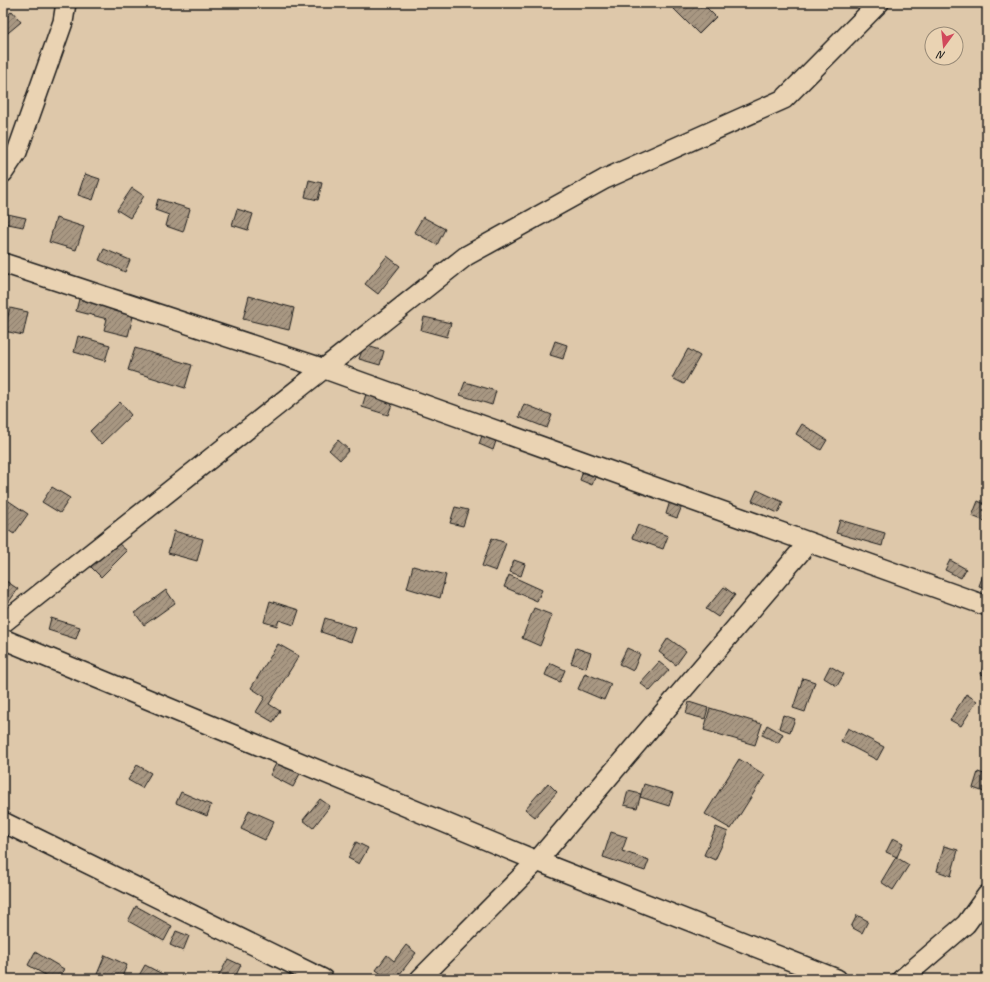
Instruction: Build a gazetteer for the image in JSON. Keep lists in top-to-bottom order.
{
  "north": "bottom"
}
